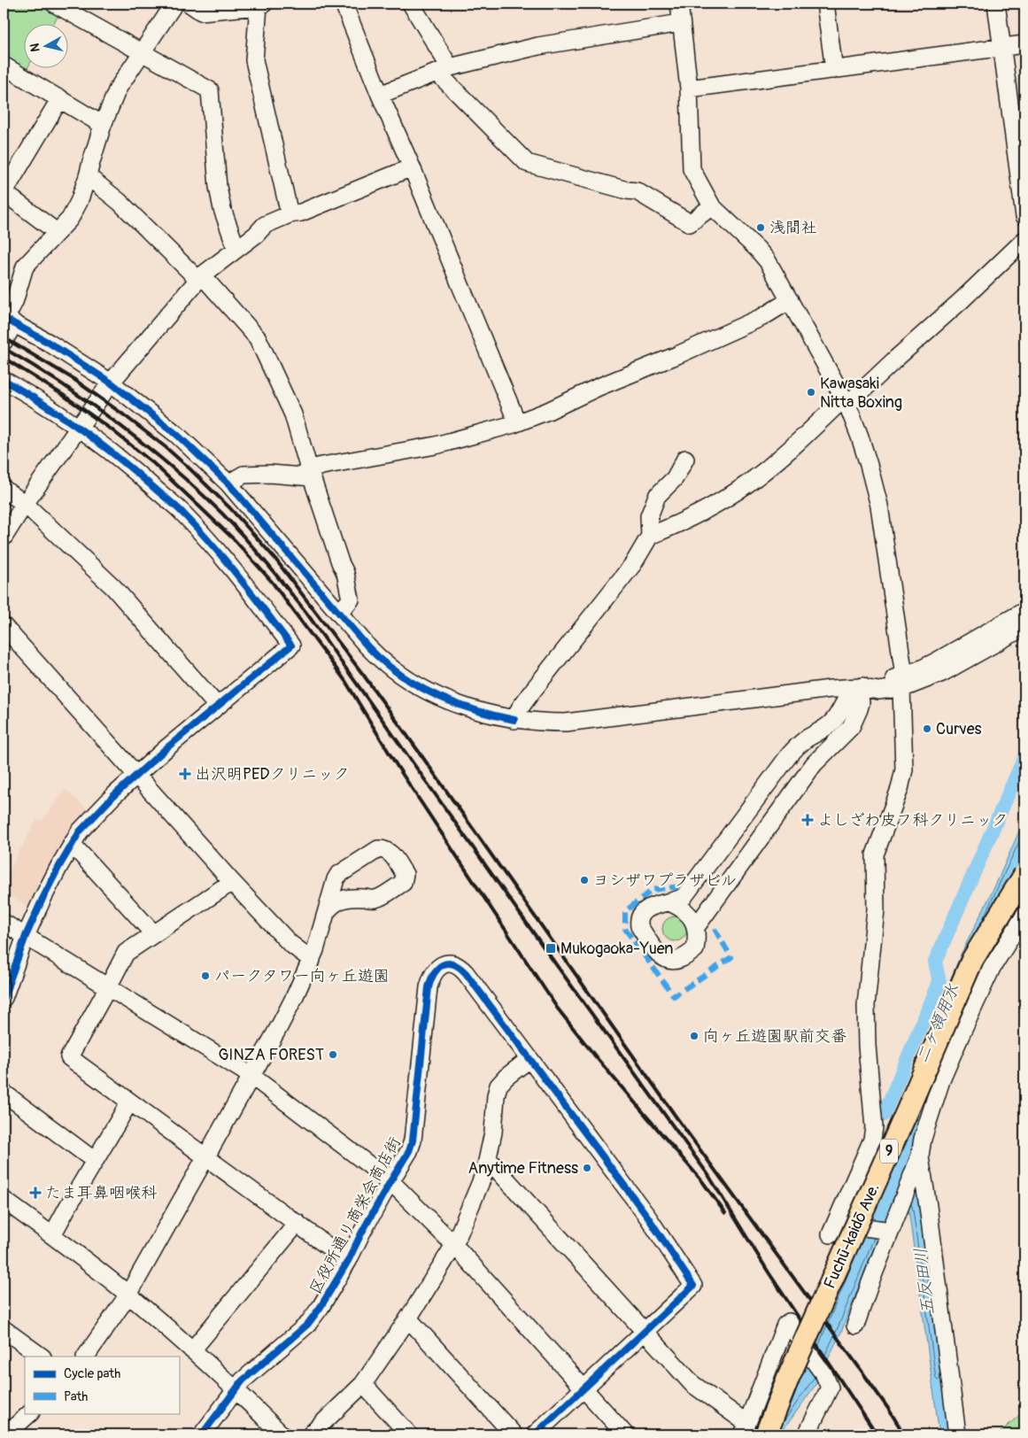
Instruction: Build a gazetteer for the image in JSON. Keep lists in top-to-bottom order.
{
  "streets": {
    "main road": ["9", "Fuchū-kaidō Ave."],
    "street": ["区役所通り商栄会商店街"]
  },
  "water": ["二ヶ領用水", "五反田川"],
  "places": {
    "other": [
      "浅間社",
      "Kawasaki Nitta Boxing",
      "Curves",
      "ヨシザワプラザビル",
      "パークタワー向ヶ丘遊園",
      "向ヶ丘遊園駅前交番",
      "GINZA FOREST",
      "Anytime Fitness"
    ],
    "health": ["出沢明PEDクリニック", "よしざわ皮フ科クリニック", "たま耳鼻咽喉科"],
    "transit": ["Mukogaoka-Yuen"]
  },
  "legend": ["Cycle path", "Path"],
  "north": "left"
}
